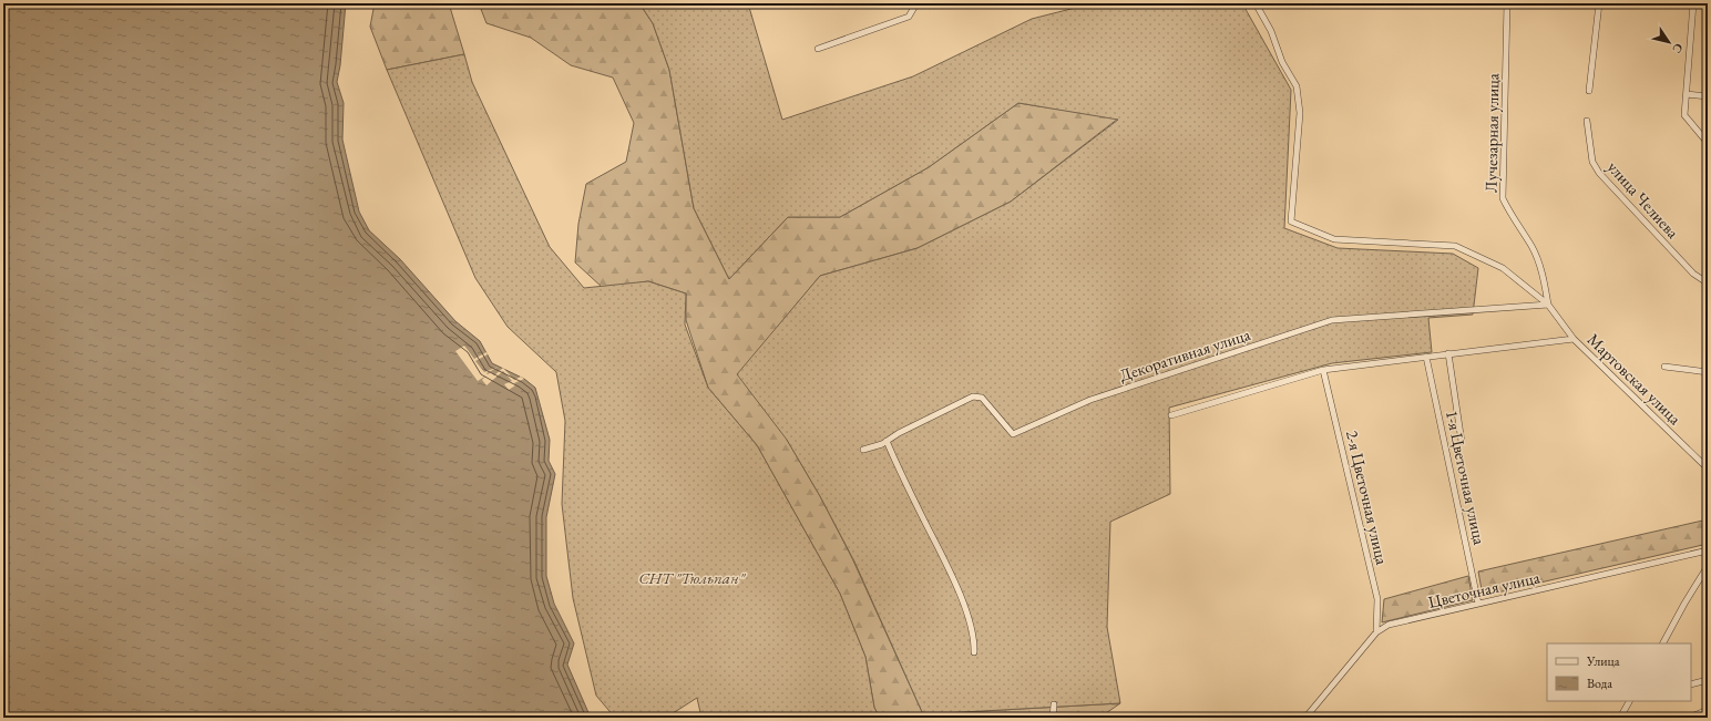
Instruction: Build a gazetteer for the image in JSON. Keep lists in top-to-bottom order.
{
  "streets": {
    "street": [
      "Лучезарная улица",
      "улица Челиева",
      "Декоративная улица",
      "Мартовская улица",
      "1-я Цветочная улица",
      "2-я Цветочная улица",
      "Цветочная улица"
    ]
  },
  "crossings": [
    ["Лучезарная улица", "Декоративная улица"],
    ["Лучезарная улица", "Мартовская улица"],
    ["Декоративная улица", "Мартовская улица"],
    ["1-я Цветочная улица", "Цветочная улица"],
    ["2-я Цветочная улица", "Цветочная улица"]
  ],
  "parks": ["СНТ \"Тюльпан\""],
  "legend": ["Улица", "Вода"],
  "north": "bottom right"
}
